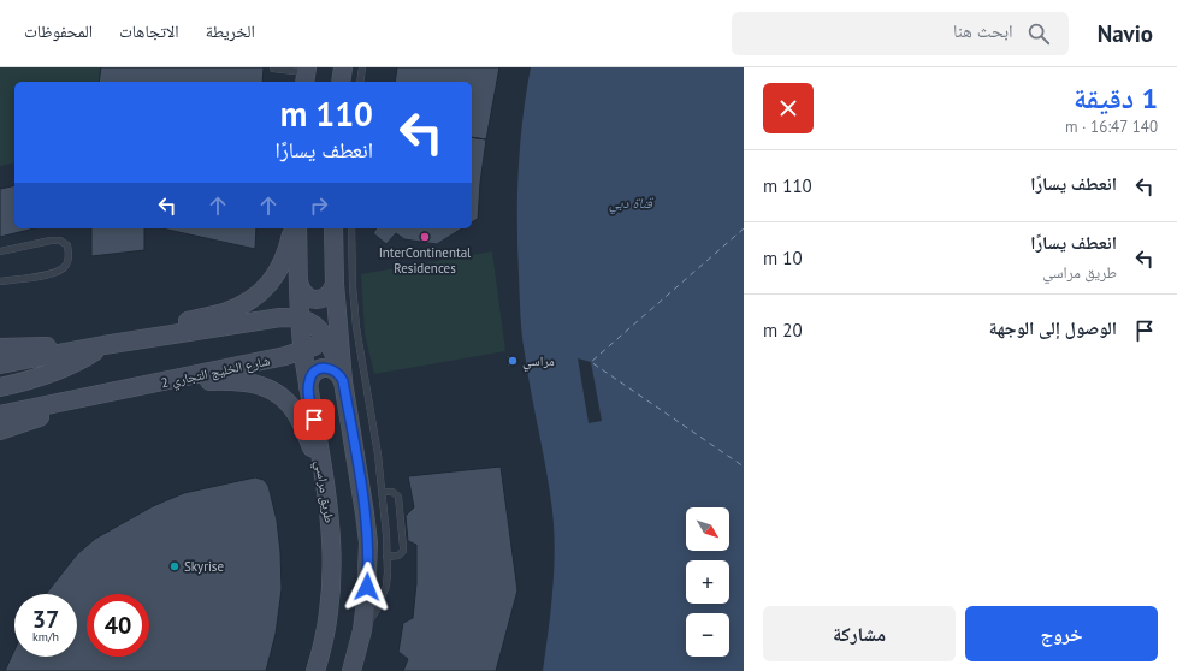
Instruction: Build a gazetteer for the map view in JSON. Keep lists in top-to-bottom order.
{
  "streets": {
    "street": ["شارع الخليج التجاري 2", "طريق مراسي"]
  },
  "crossings": [
    ["شارع الخليج التجاري 2", "طريق مراسي"]
  ],
  "water": ["قناة دبي"],
  "places": ["InterContinental Residences", "مراسي", "Skyrise"],
  "north": "bottom right",
  "page": {
    "header": "Navio",
    "search": "ابحث هنا",
    "nav": ["الخريطة", "الاتجاهات", "المحفوظات"],
    "heading": ["1 دقيقة", "140 m · 16:47"],
    "turn": ["110 m", "انعطف يسارًا"],
    "list": [
      {
        "name": "انعطف يسارًا",
        "value": "110 m"
      },
      {
        "name": "انعطف يسارًا",
        "note": "طريق مراسي",
        "value": "10 m"
      },
      {
        "name": "الوصول إلى الوجهة",
        "value": "20 m"
      }
    ],
    "map_buttons": ["+", "−"],
    "speed": "37 km/h",
    "limit": "40",
    "buttons": ["خروج", "مشاركة"]
  }
}
